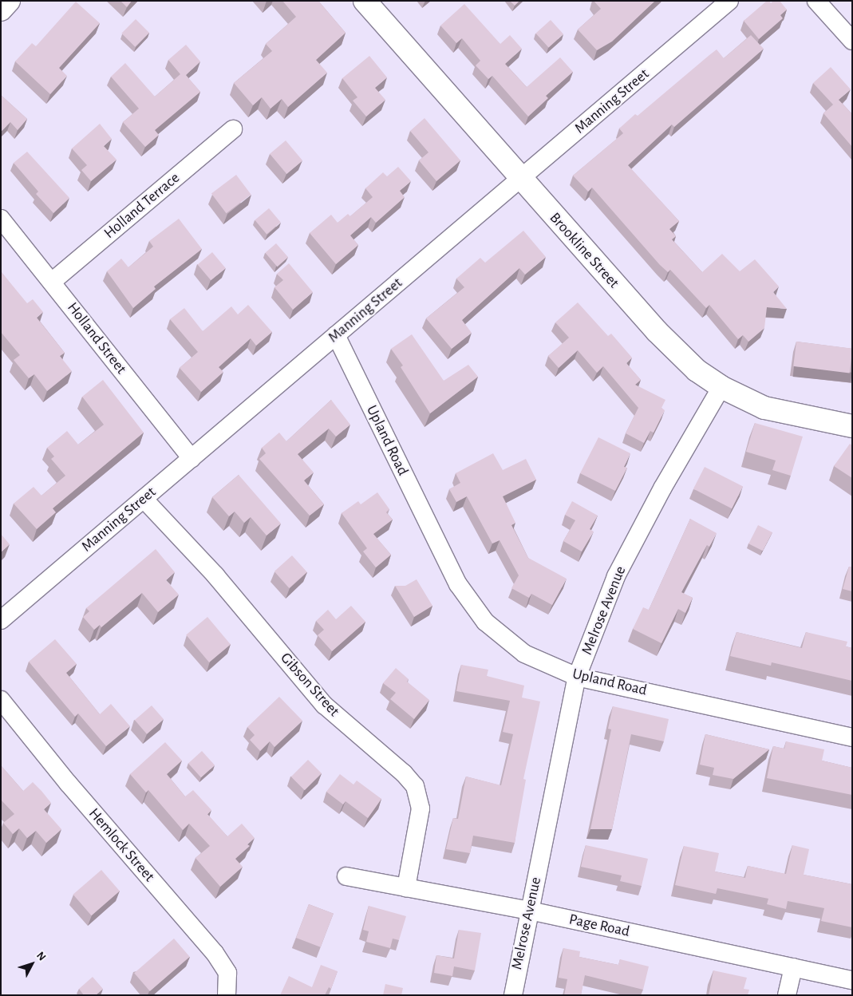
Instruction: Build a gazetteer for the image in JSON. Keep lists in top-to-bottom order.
{
  "streets": {
    "street": [
      "Manning Street",
      "Holland Terrace",
      "Brookline Street",
      "Holland Street",
      "Upland Road",
      "Melrose Avenue",
      "Gibson Street",
      "Hemlock Street",
      "Page Road"
    ]
  },
  "crossings": [
    ["Manning Street", "Brookline Street"],
    ["Manning Street", "Holland Street"],
    ["Manning Street", "Upland Road"],
    ["Manning Street", "Gibson Street"],
    ["Holland Terrace", "Holland Street"],
    ["Brookline Street", "Melrose Avenue"],
    ["Upland Road", "Melrose Avenue"],
    ["Melrose Avenue", "Page Road"],
    ["Gibson Street", "Page Road"]
  ],
  "north": "top right"
}
